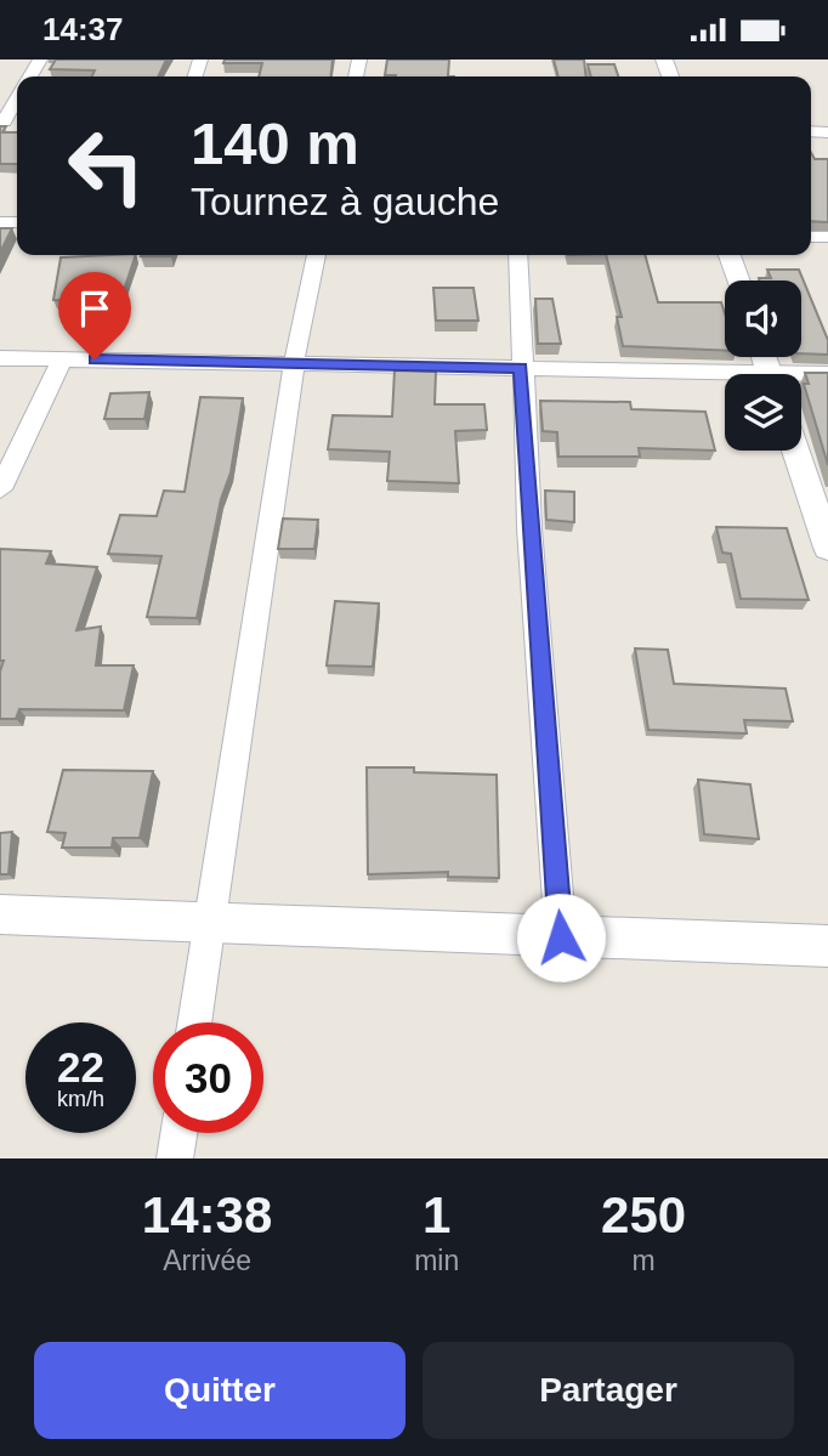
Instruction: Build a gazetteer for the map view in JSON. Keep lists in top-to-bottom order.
{
  "page": {
    "status": "14:37",
    "turn": ["140 m", "Tournez à gauche"],
    "speed": "22 km/h",
    "limit": "30",
    "eta": [
      "14:38",
      "Arrivée",
      "1",
      "min",
      "250",
      "m"
    ],
    "buttons": ["Quitter", "Partager"]
  }
}
